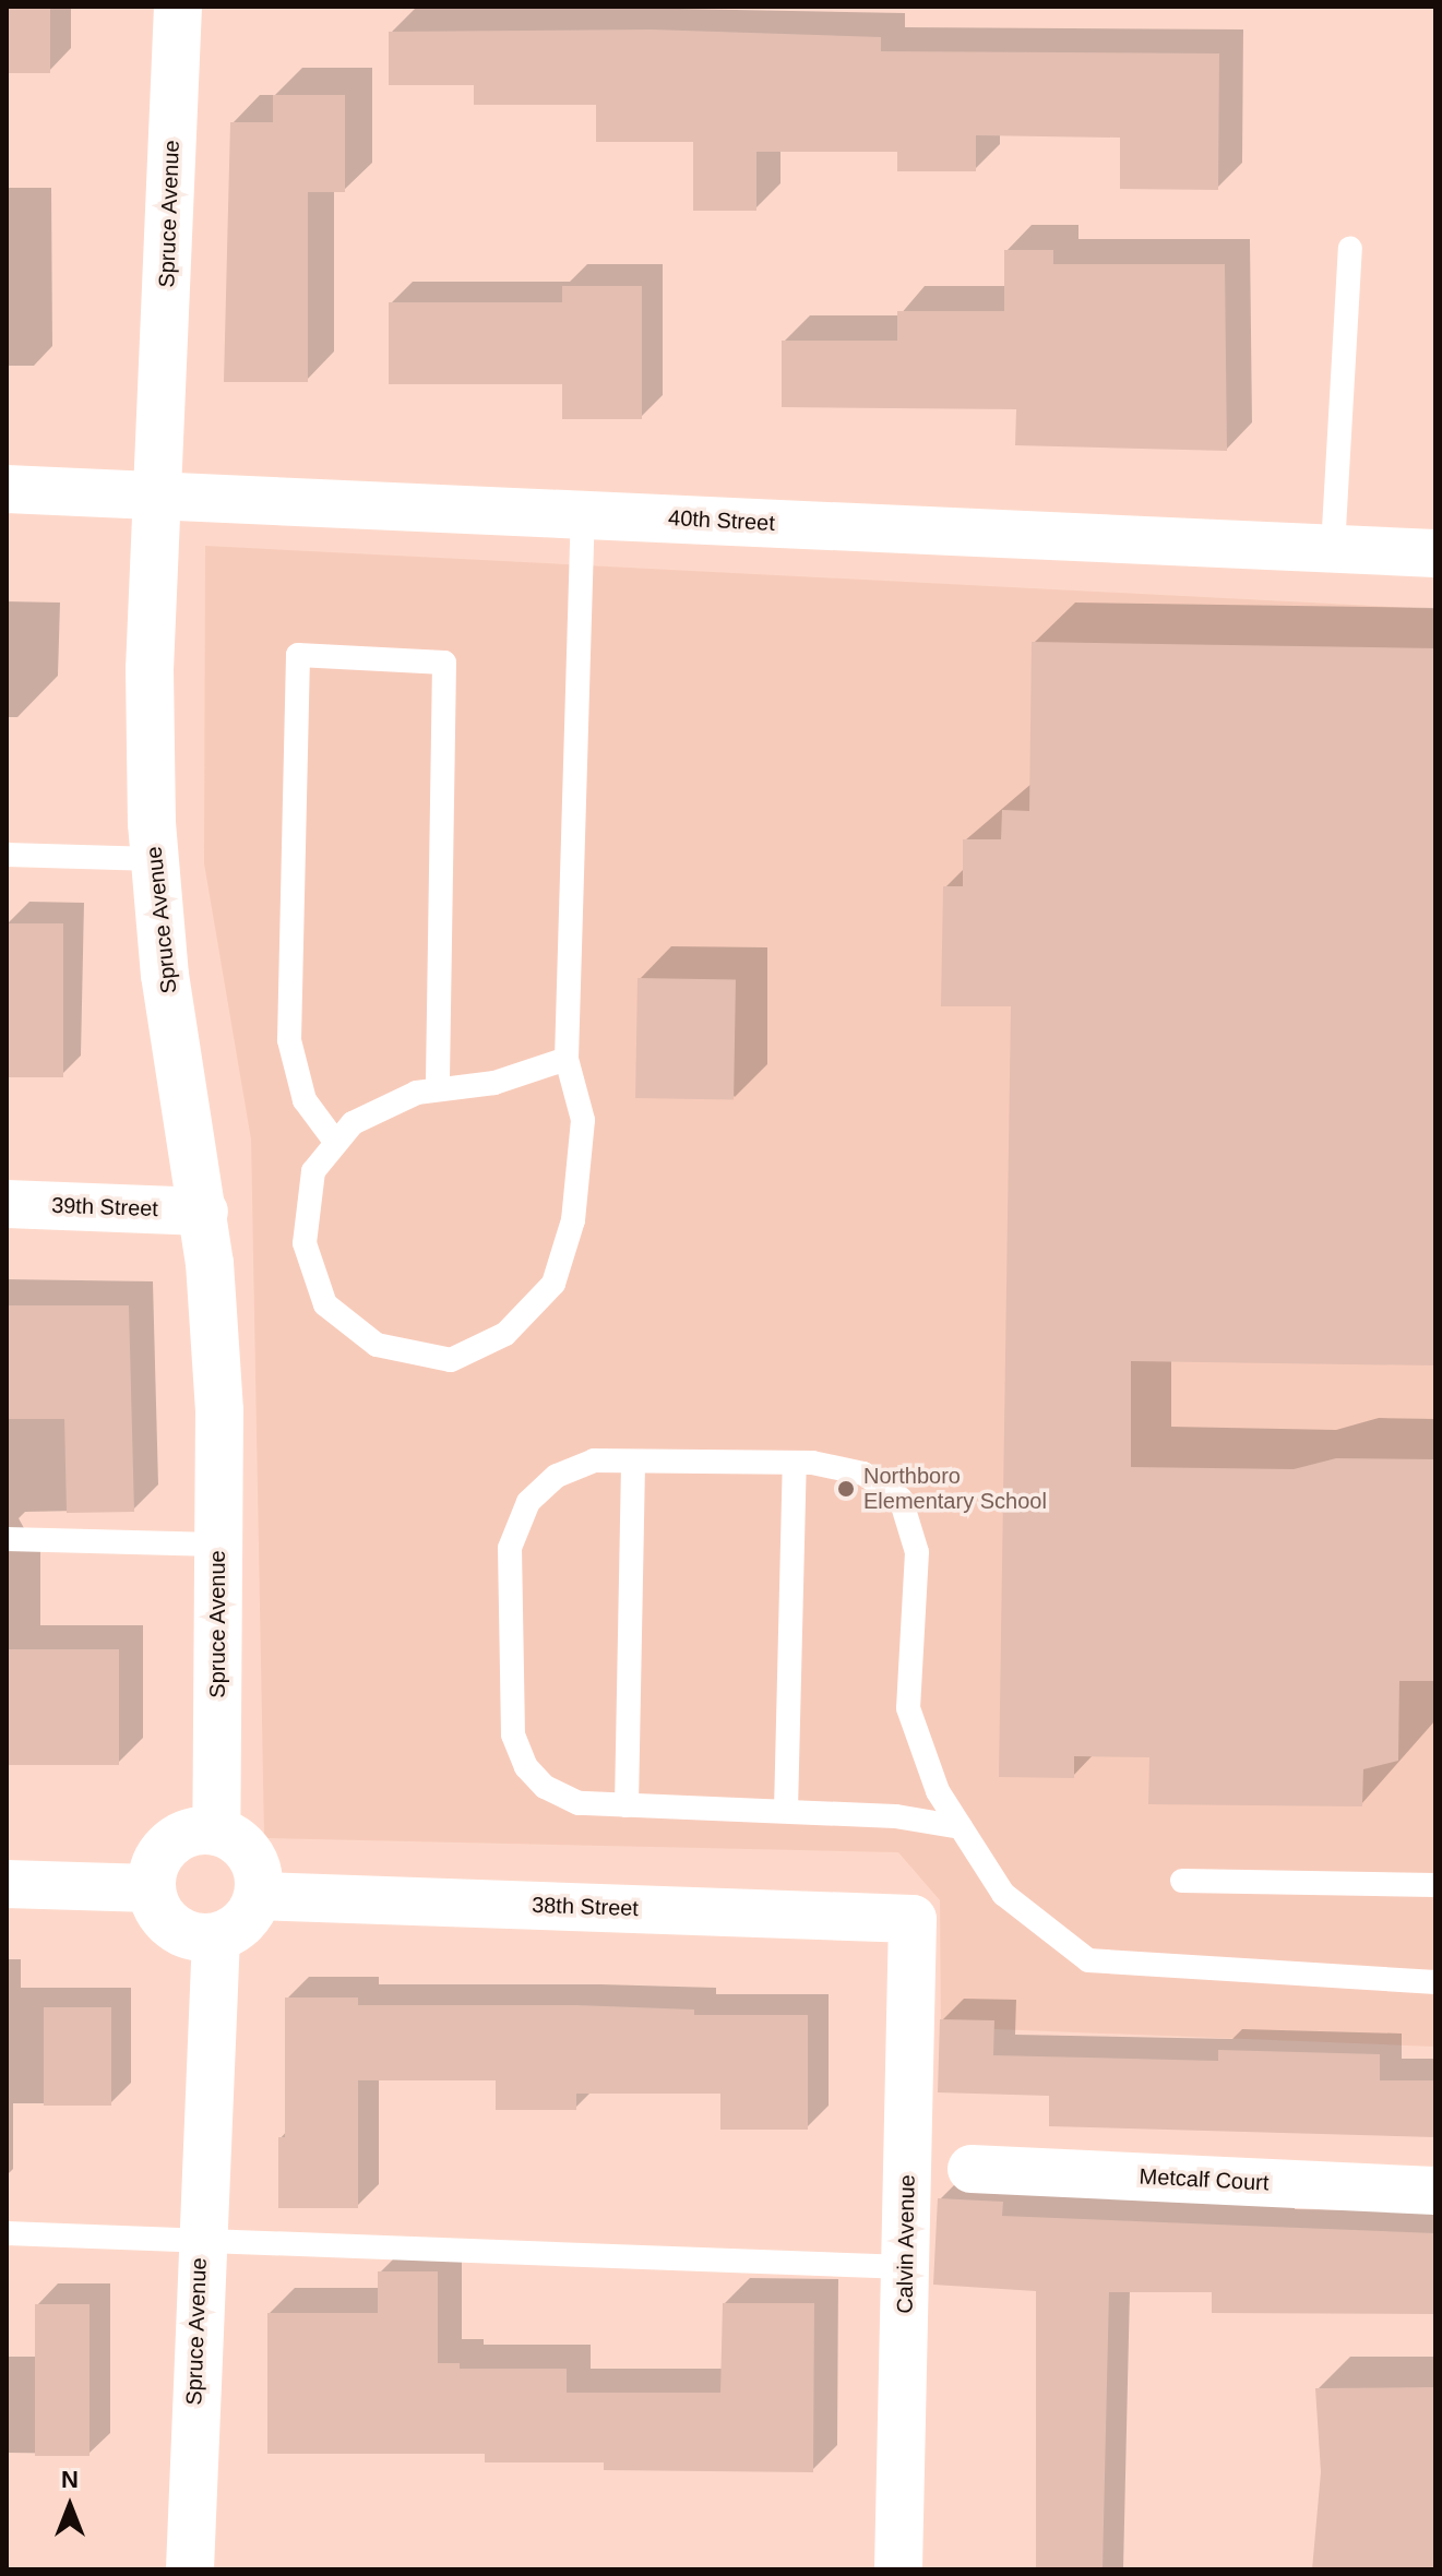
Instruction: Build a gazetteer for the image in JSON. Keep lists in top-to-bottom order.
{
  "streets": {
    "street": [
      "Spruce Avenue",
      "40th Street",
      "39th Street",
      "38th Street",
      "Metcalf Court",
      "Calvin Avenue"
    ]
  },
  "crossings": [
    ["Spruce Avenue", "40th Street"],
    ["Spruce Avenue", "39th Street"],
    ["Spruce Avenue", "38th Street"],
    ["38th Street", "Calvin Avenue"]
  ],
  "places": ["Northboro Elementary School"],
  "north": "top"
}
